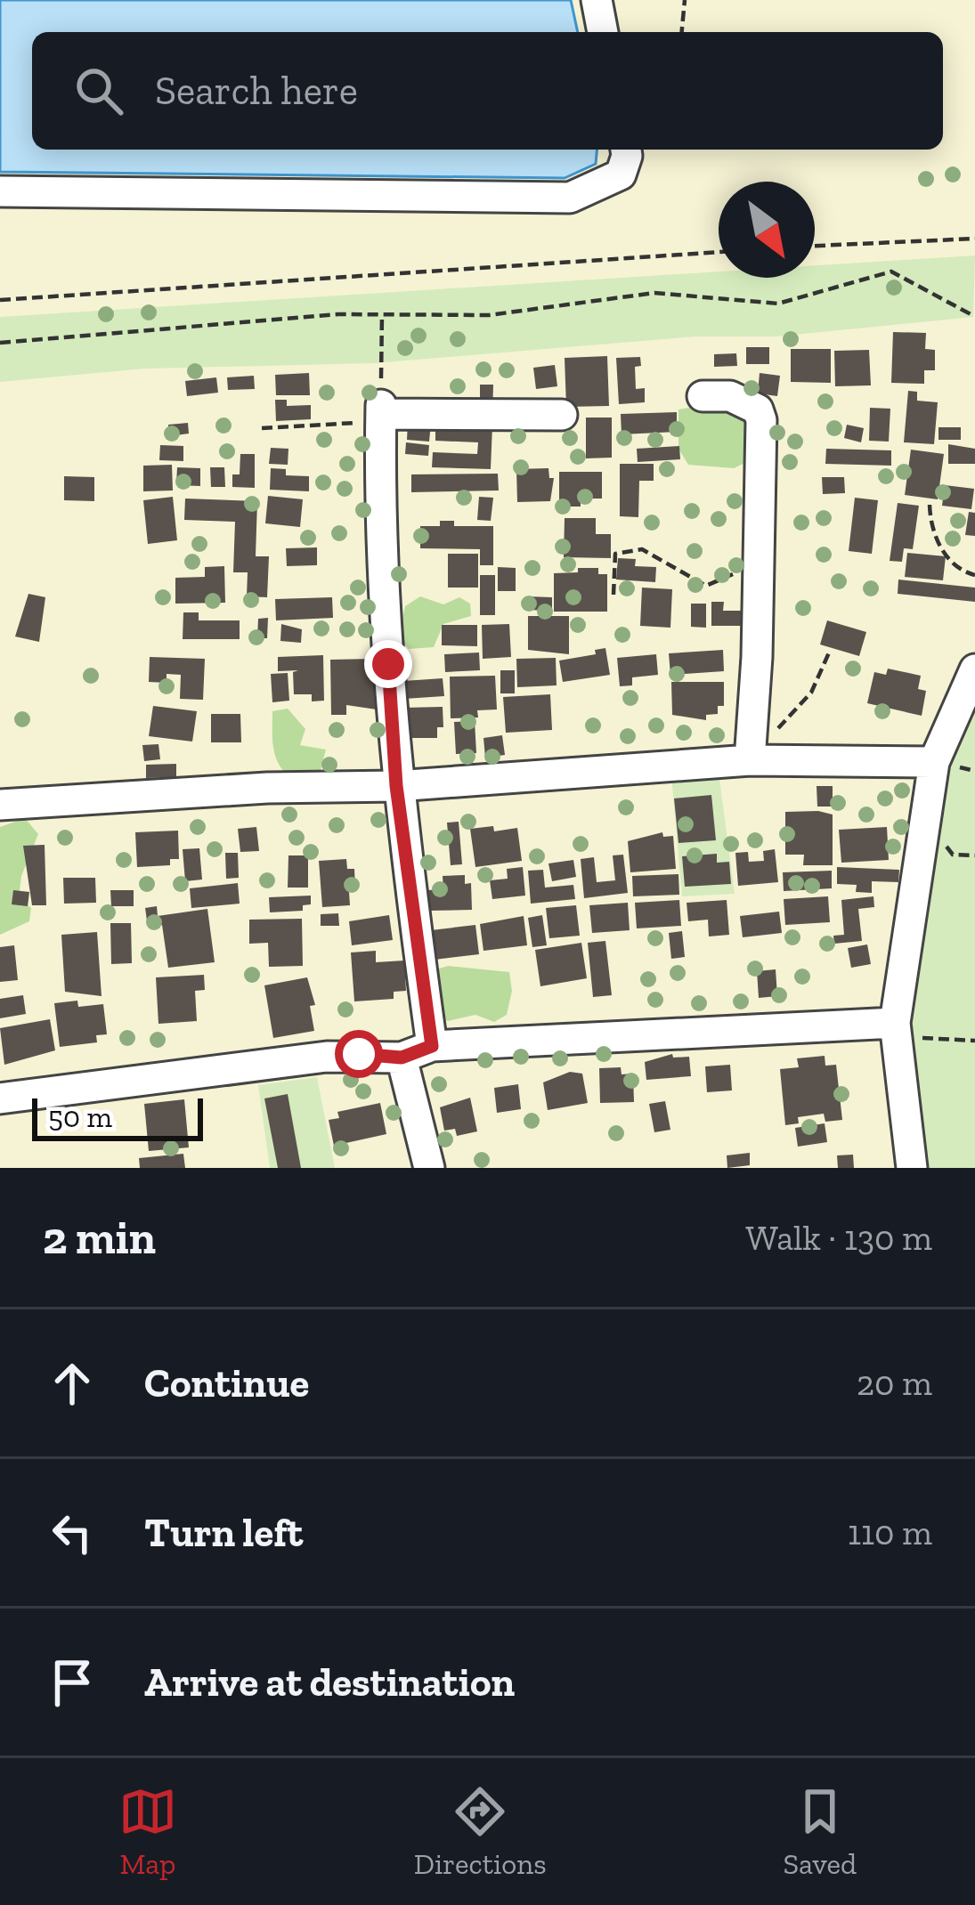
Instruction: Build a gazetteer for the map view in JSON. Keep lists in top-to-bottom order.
{
  "scale_bar": "50 m",
  "north": "bottom right",
  "page": {
    "search": "Search here",
    "scale": "50 m",
    "heading": ["2 min", "Walk · 130 m"],
    "list": [
      ["Continue", "20 m"],
      ["Turn left", "110 m"],
      "Arrive at destination"
    ],
    "nav": ["Map", "Directions", "Saved"]
  }
}
